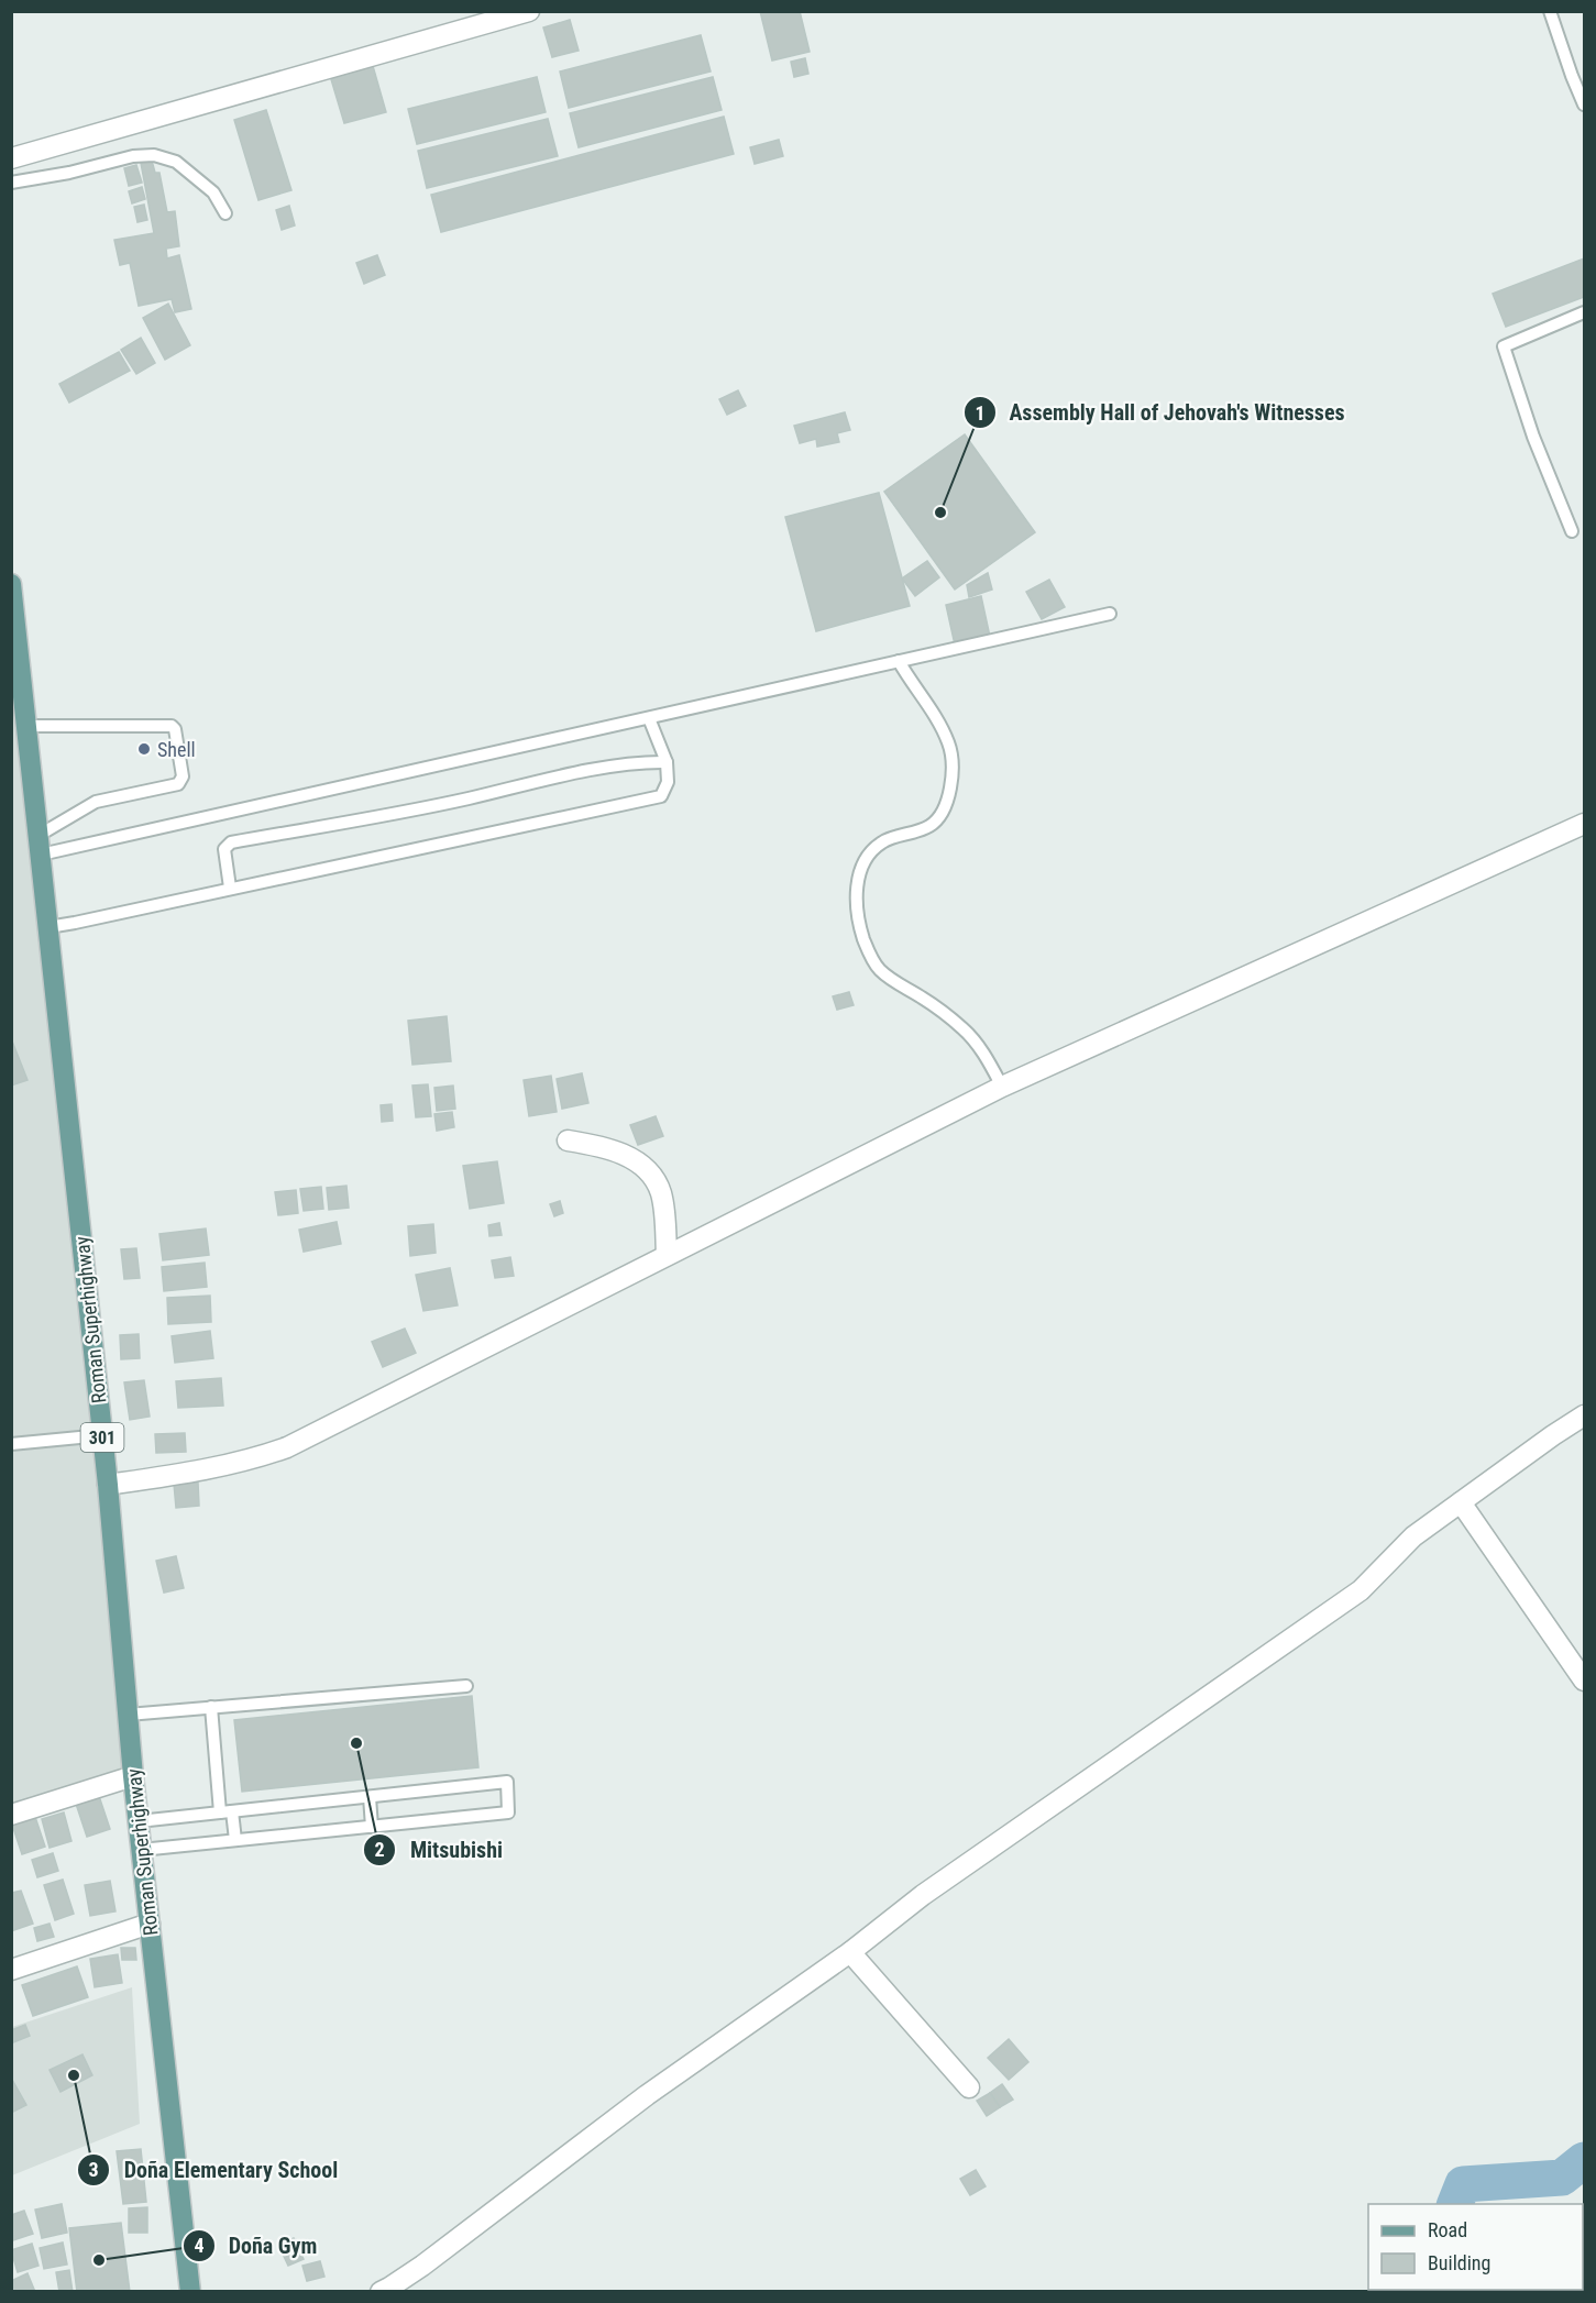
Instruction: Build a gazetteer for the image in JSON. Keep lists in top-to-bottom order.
{
  "streets": {
    "main road": ["Roman Superhighway", "301"]
  },
  "places": [
    "Assembly Hall of Jehovah's Witnesses",
    "Shell",
    "Mitsubishi",
    "Doña Elementary School",
    "Doña Gym"
  ],
  "legend": ["Road", "Building"]
}
